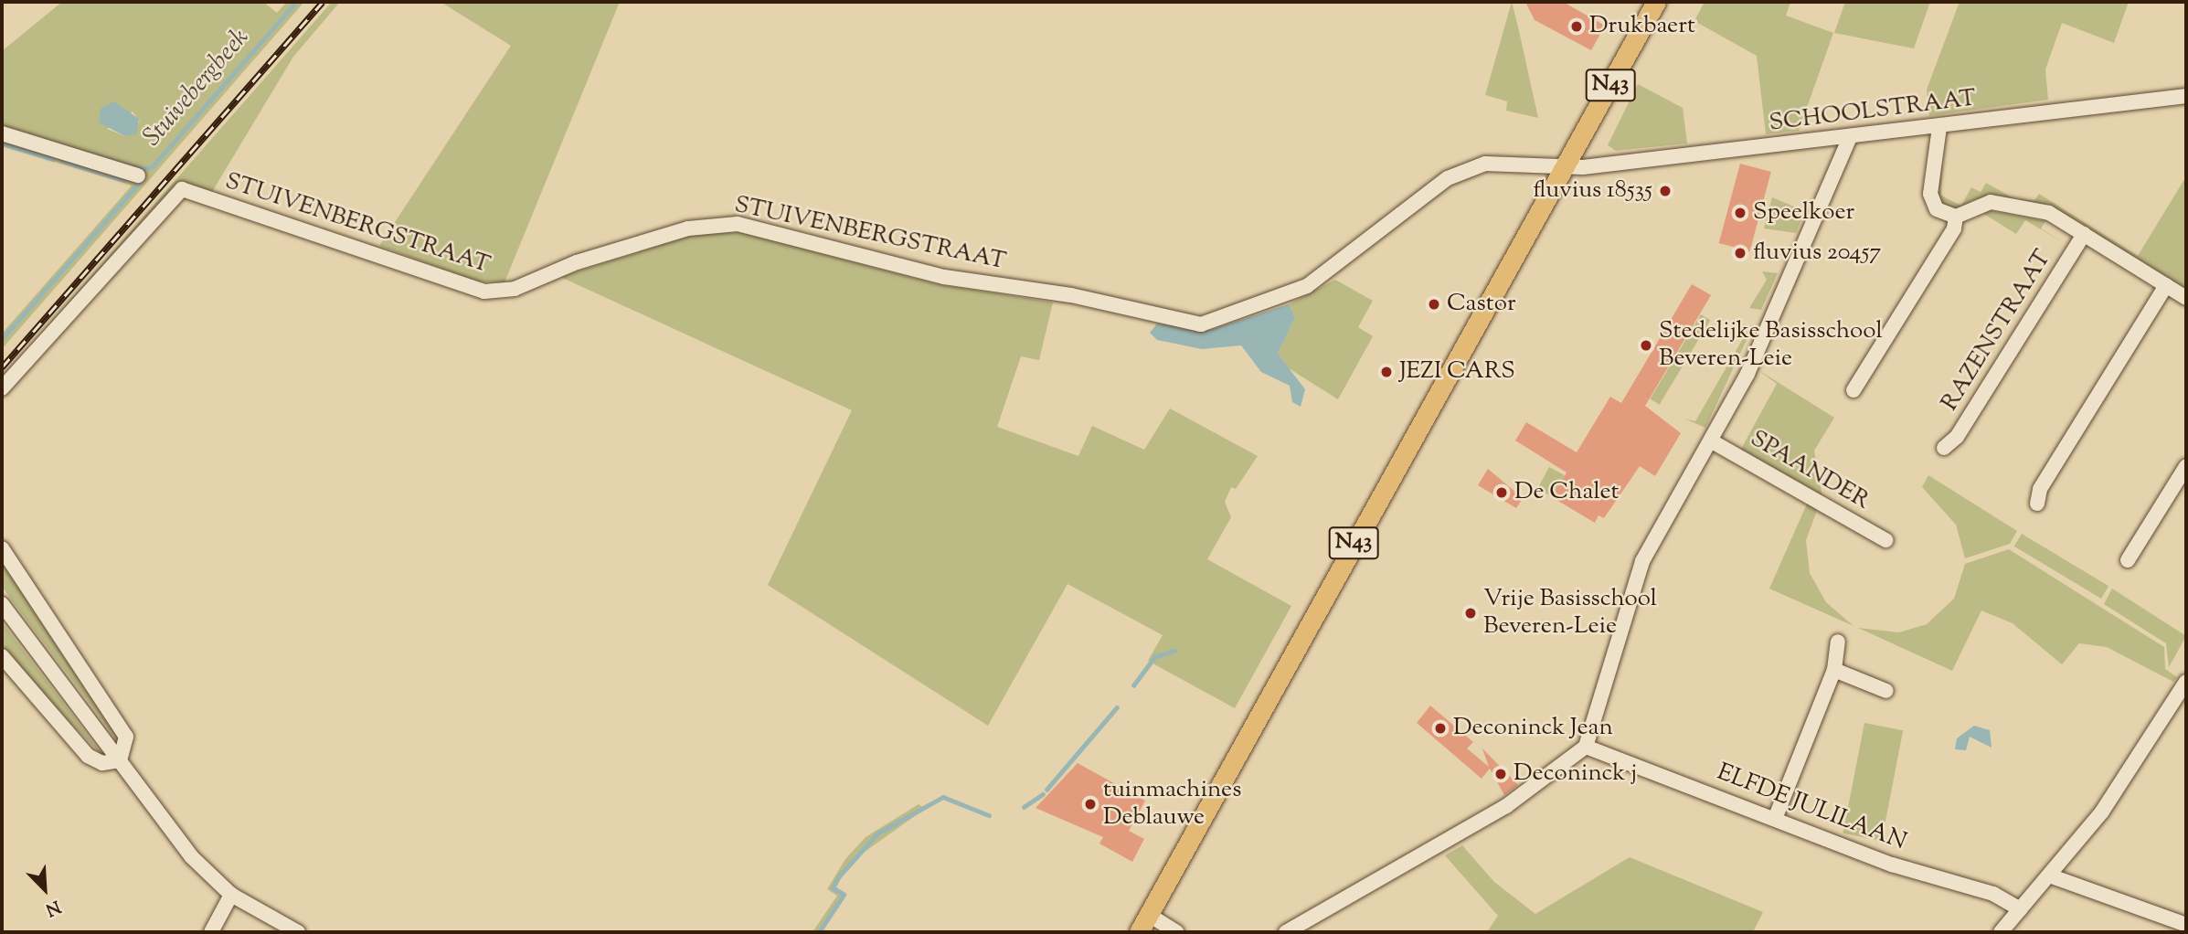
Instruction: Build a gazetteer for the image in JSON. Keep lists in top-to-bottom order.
{
  "streets": {
    "main road": ["N43"],
    "street": [
      "SCHOOLSTRAAT",
      "STUIVENBERGSTRAAT",
      "RAZENSTRAAT",
      "SPAANDER",
      "ELFDE JULILAAN"
    ]
  },
  "crossings": [
    ["N43", "SCHOOLSTRAAT"],
    ["N43", "STUIVENBERGSTRAAT"],
    ["SCHOOLSTRAAT", "STUIVENBERGSTRAAT"]
  ],
  "water": ["Stuivebergbeek"],
  "places": [
    "Drukbaert",
    "fluvius 18535",
    "Speelkoer",
    "fluvius 20457",
    "Castor",
    "Stedelijke Basisschool Beveren-Leie",
    "JEZI CARS",
    "De Chalet",
    "Vrije Basisschool Beveren-Leie",
    "Deconinck Jean",
    "Deconinck j",
    "tuinmachines Deblauwe"
  ],
  "north": "bottom right"
}
